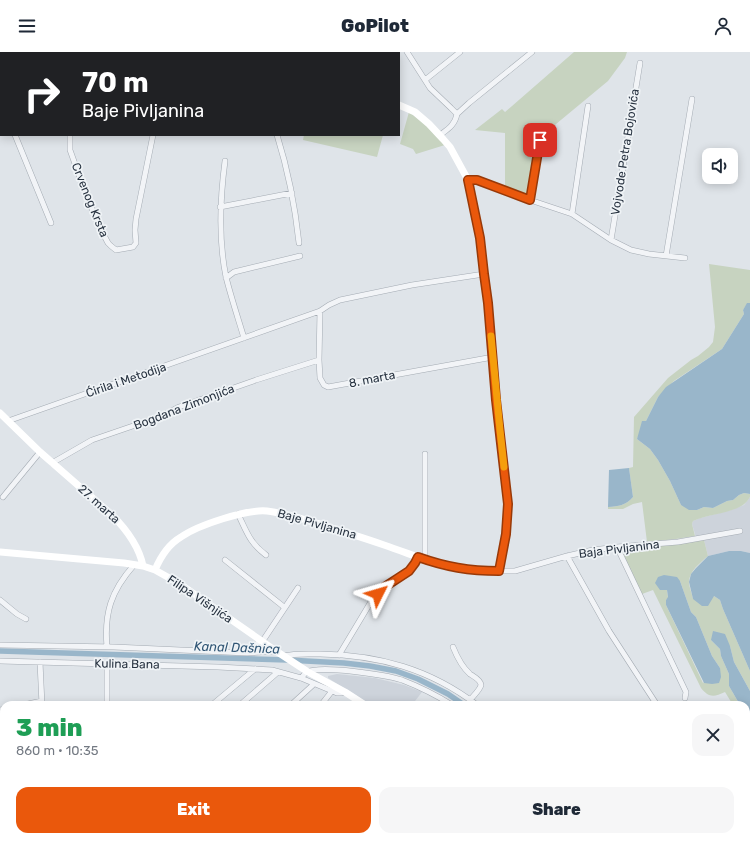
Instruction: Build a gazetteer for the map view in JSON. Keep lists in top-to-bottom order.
{
  "streets": {
    "street": [
      "Vojvode Petra Bojovića",
      "Crvenog Krsta",
      "8. marta",
      "Ćirila i Metodija",
      "Bogdana Zimonjića",
      "27. marta",
      "Baje Pivljanina",
      "Baja Pivljanina",
      "Filipa Višnjića",
      "Kulina Bana"
    ]
  },
  "crossings": [
    ["8. marta", "Ćirila i Metodija"],
    ["8. marta", "Bogdana Zimonjića"],
    ["Ćirila i Metodija", "27. marta"],
    ["Bogdana Zimonjića", "27. marta"],
    ["27. marta", "Filipa Višnjića"],
    ["Baje Pivljanina", "Baja Pivljanina"],
    ["Baje Pivljanina", "Filipa Višnjića"],
    ["Filipa Višnjića", "Kulina Bana"]
  ],
  "water": ["Kanal Dašnica"],
  "page": {
    "header": "GoPilot",
    "turn": ["70 m", "Baje Pivljanina"],
    "heading": ["3 min", "860 m · 10:35"],
    "buttons": ["Exit", "Share"]
  }
}
